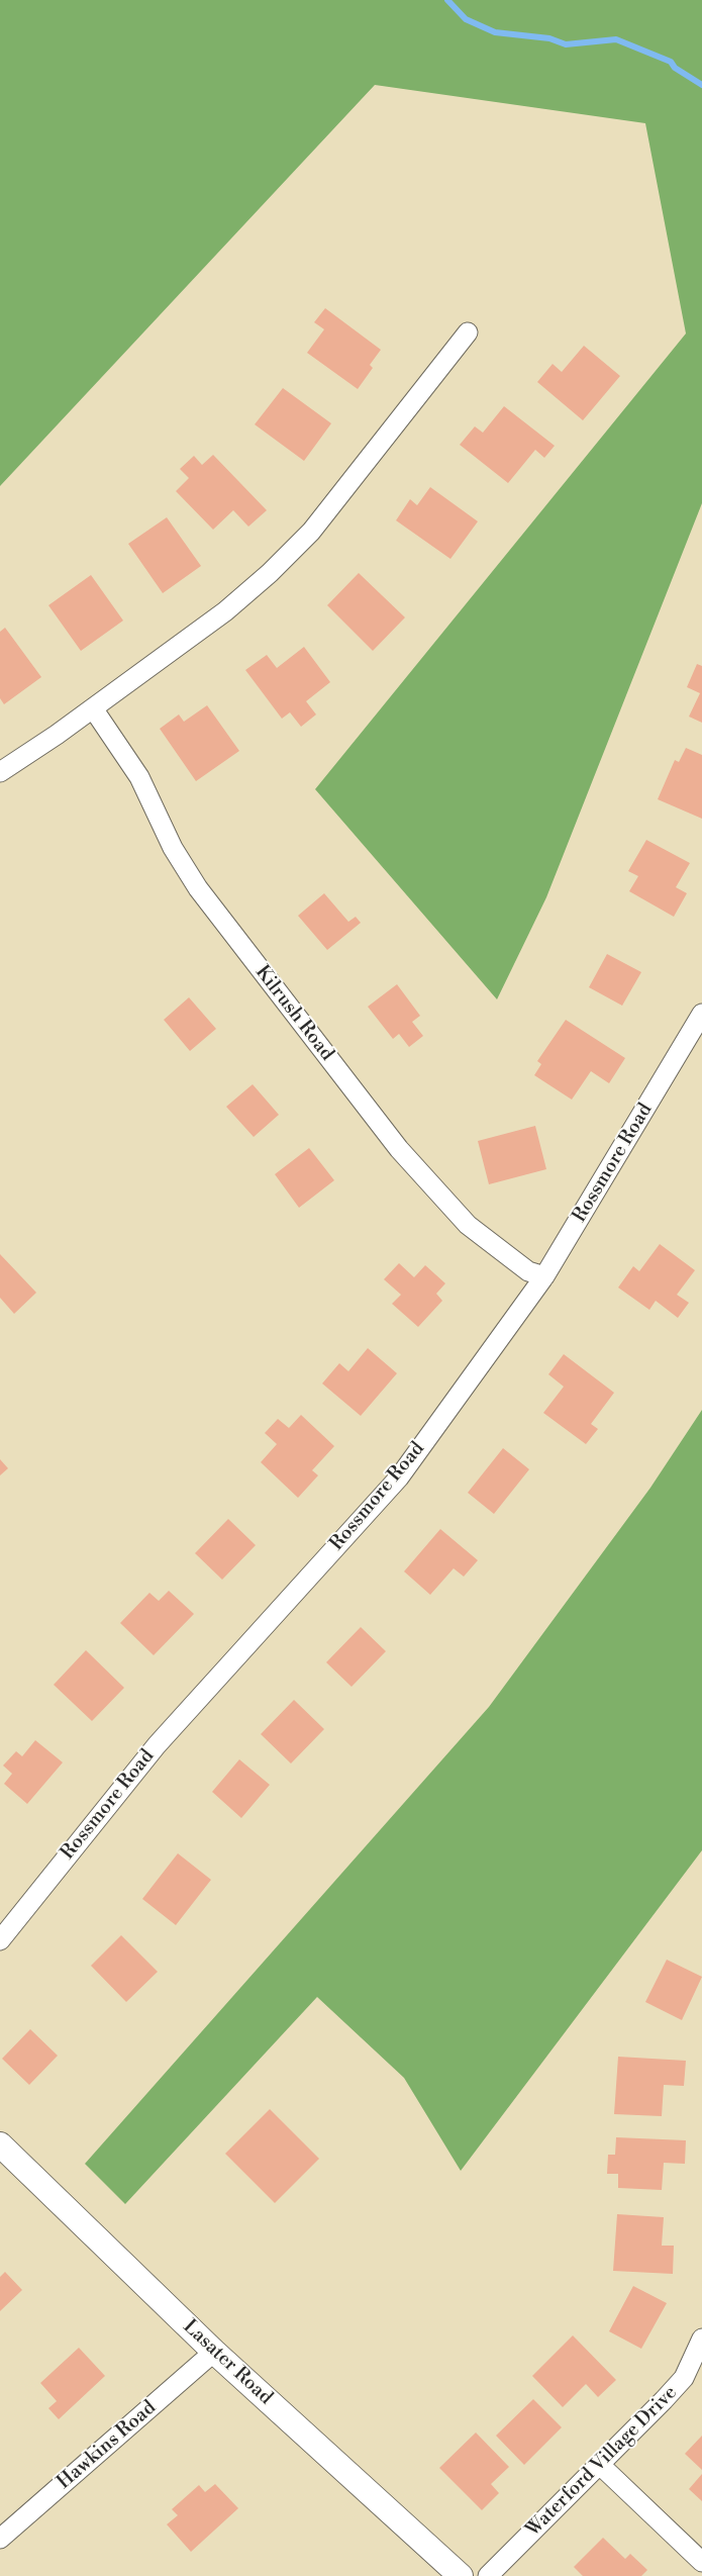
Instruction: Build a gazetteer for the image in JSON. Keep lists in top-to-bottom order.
{
  "streets": {
    "street": [
      "Kilrush Road",
      "Rossmore Road",
      "Lasater Road",
      "Hawkins Road",
      "Waterford Village Drive"
    ]
  },
  "crossings": [
    ["Kilrush Road", "Rossmore Road"],
    ["Lasater Road", "Hawkins Road"]
  ]
}
